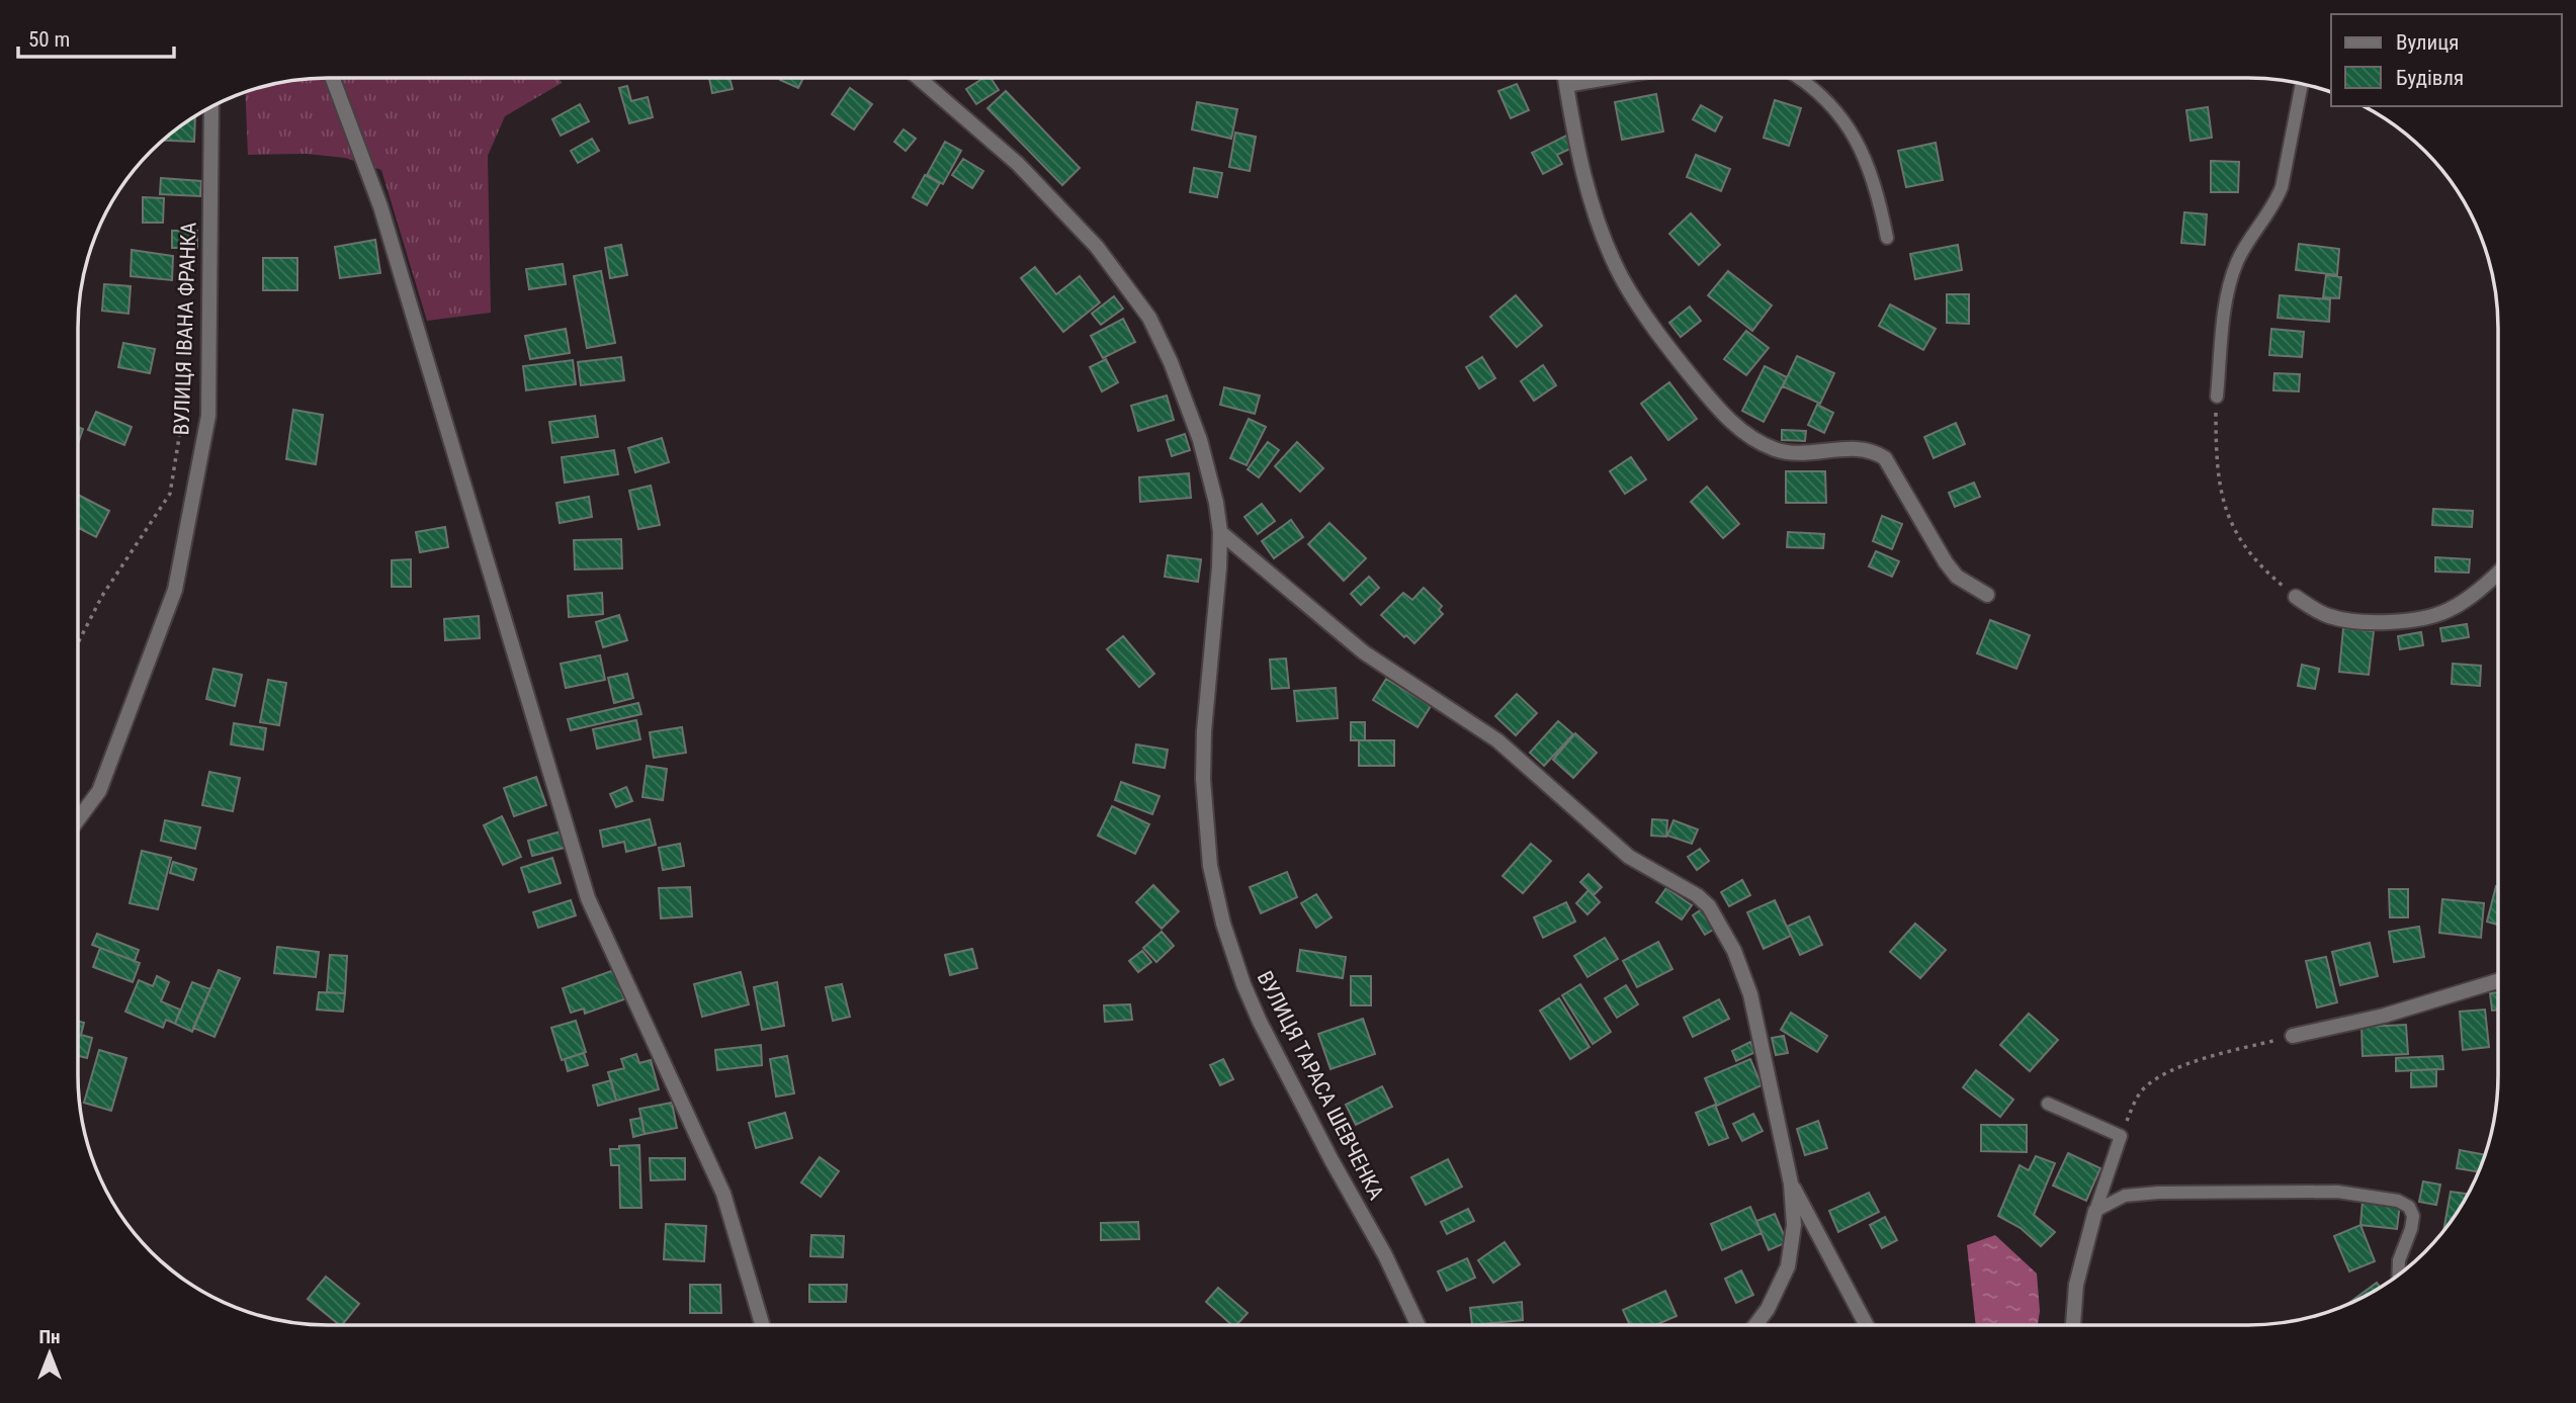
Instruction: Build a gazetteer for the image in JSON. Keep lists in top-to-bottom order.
{
  "streets": {
    "street": ["ВУЛИЦЯ ІВАНА ФРАНКА", "ВУЛИЦЯ ТАРАСА ШЕВЧЕНКА"]
  },
  "legend": ["Вулиця", "Будівля"],
  "scale_bar": "50 m",
  "north": "top"
}
